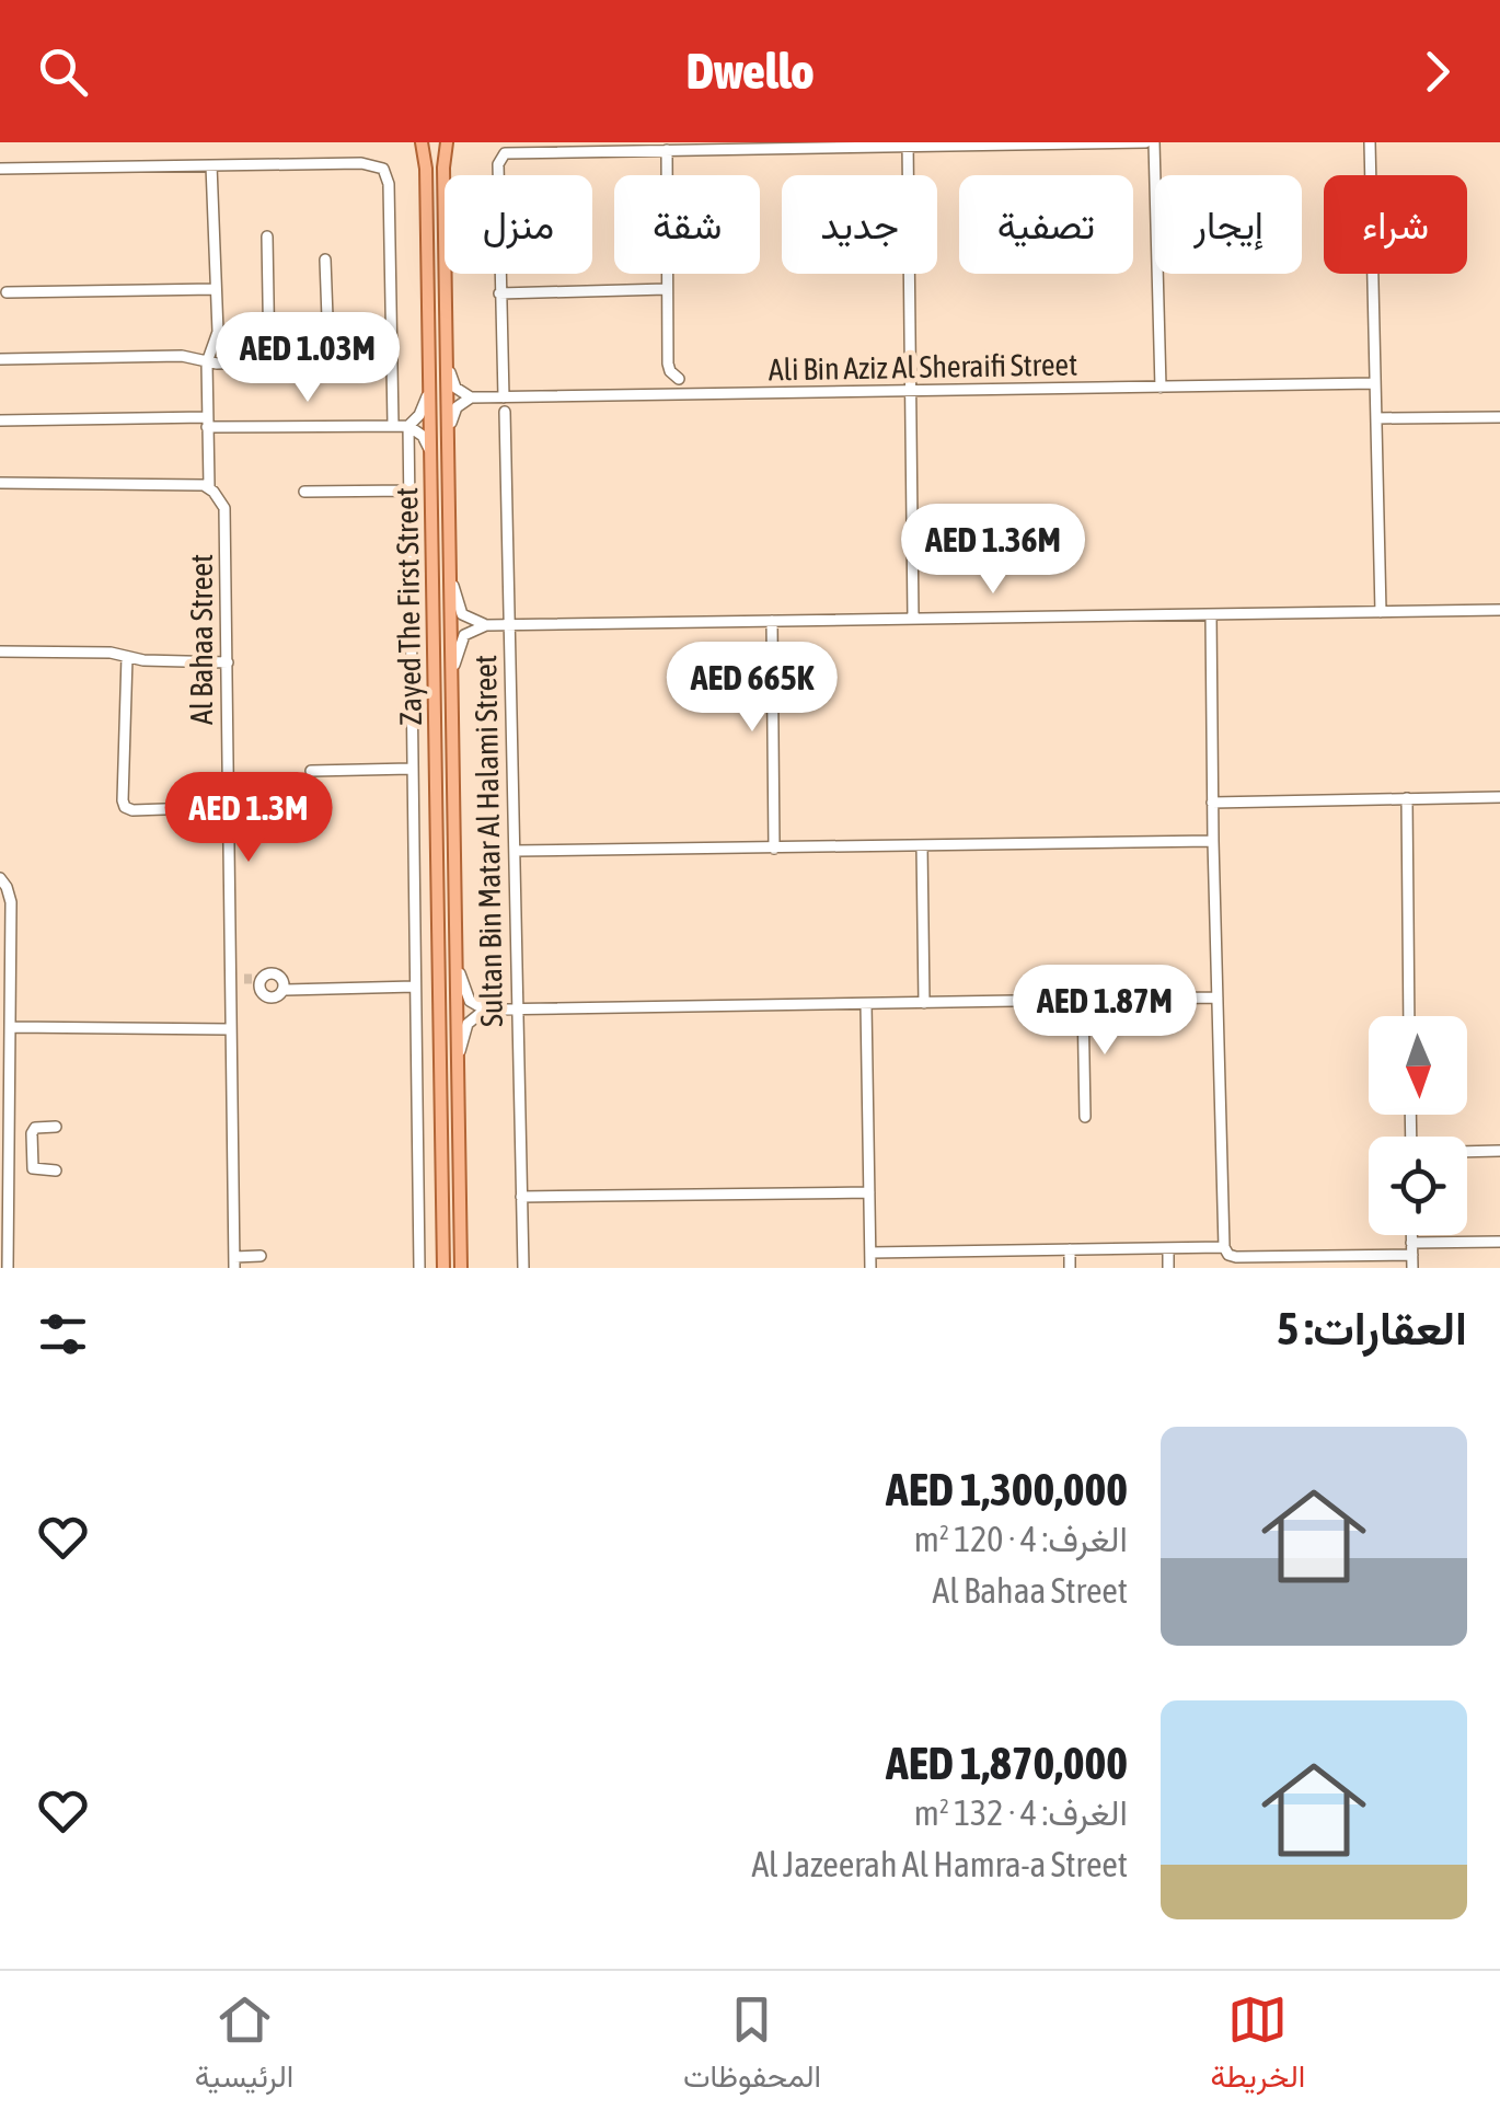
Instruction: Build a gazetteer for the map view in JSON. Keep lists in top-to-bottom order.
{
  "streets": {
    "main road": ["Zayed The First Street"],
    "street": ["Ali Bin Aziz Al Sheraifi Street", "Al Bahaa Street", "Sultan Bin Matar Al Halami Street"]
  },
  "north": "bottom",
  "page": {
    "header": "Dwello",
    "chip": [
      "شراء",
      "إيجار",
      "تصفية",
      "جديد",
      "شقة",
      "منزل"
    ],
    "price": [
      "AED 1.03M",
      "AED 1.36M",
      "AED 665K",
      "AED 1.3M",
      "AED 1.87M"
    ],
    "heading": "العقارات: 5",
    "list": [
      {
        "name": "AED 1,300,000",
        "note": "الغرف: 4 · 120 m² · Al Bahaa Street"
      },
      {
        "name": "AED 1,870,000",
        "note": "الغرف: 4 · 132 m² · Al Jazeerah Al Hamra-a Street"
      }
    ],
    "tabs": ["الخريطة", "المحفوظات", "الرئيسية"]
  }
}
